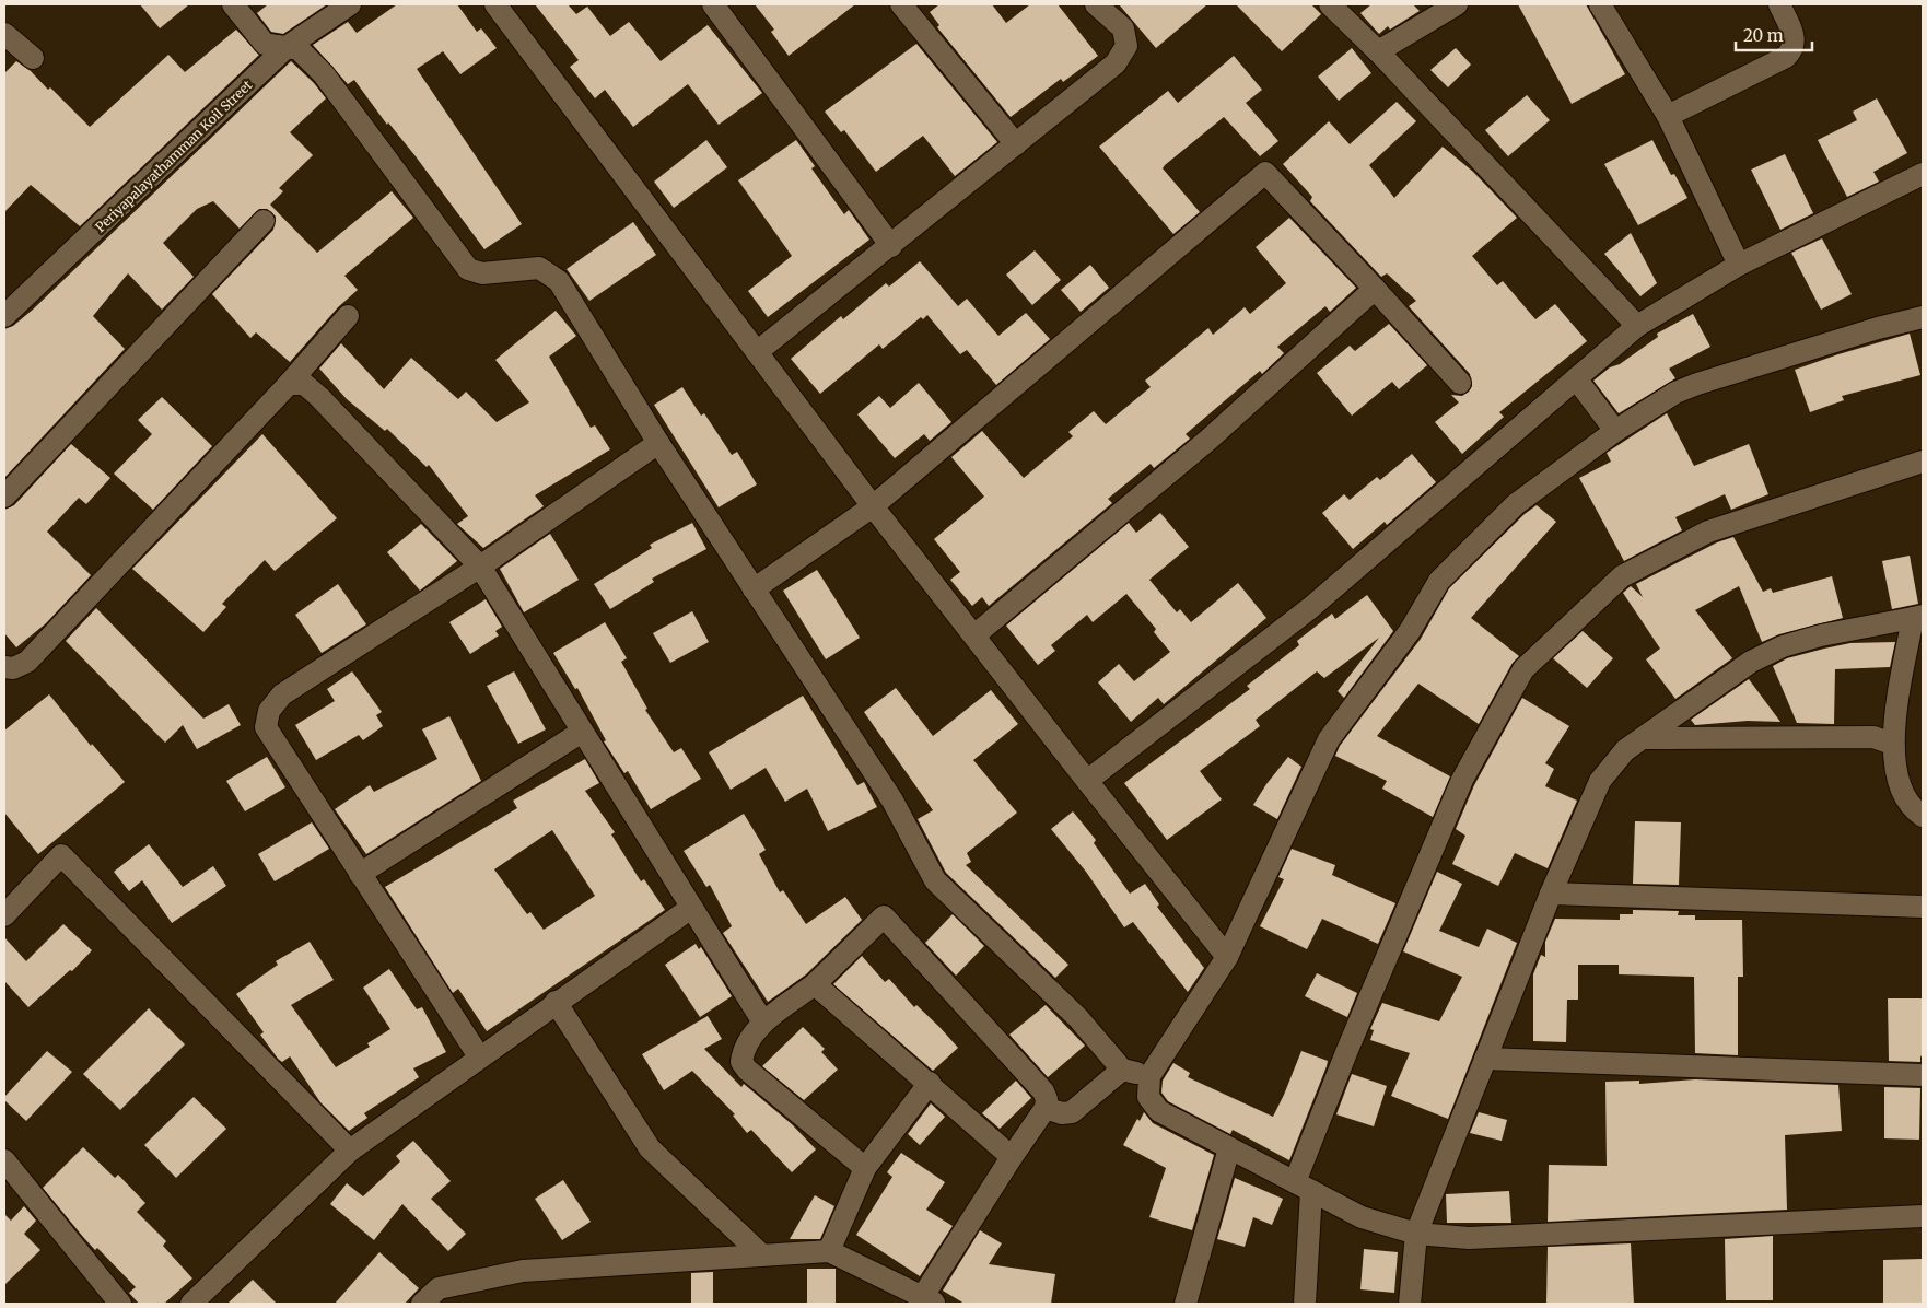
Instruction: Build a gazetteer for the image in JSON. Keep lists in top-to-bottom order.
{
  "streets": {
    "street": ["Periyapalayathamman Koil Street"]
  },
  "scale_bar": "20 m"
}
